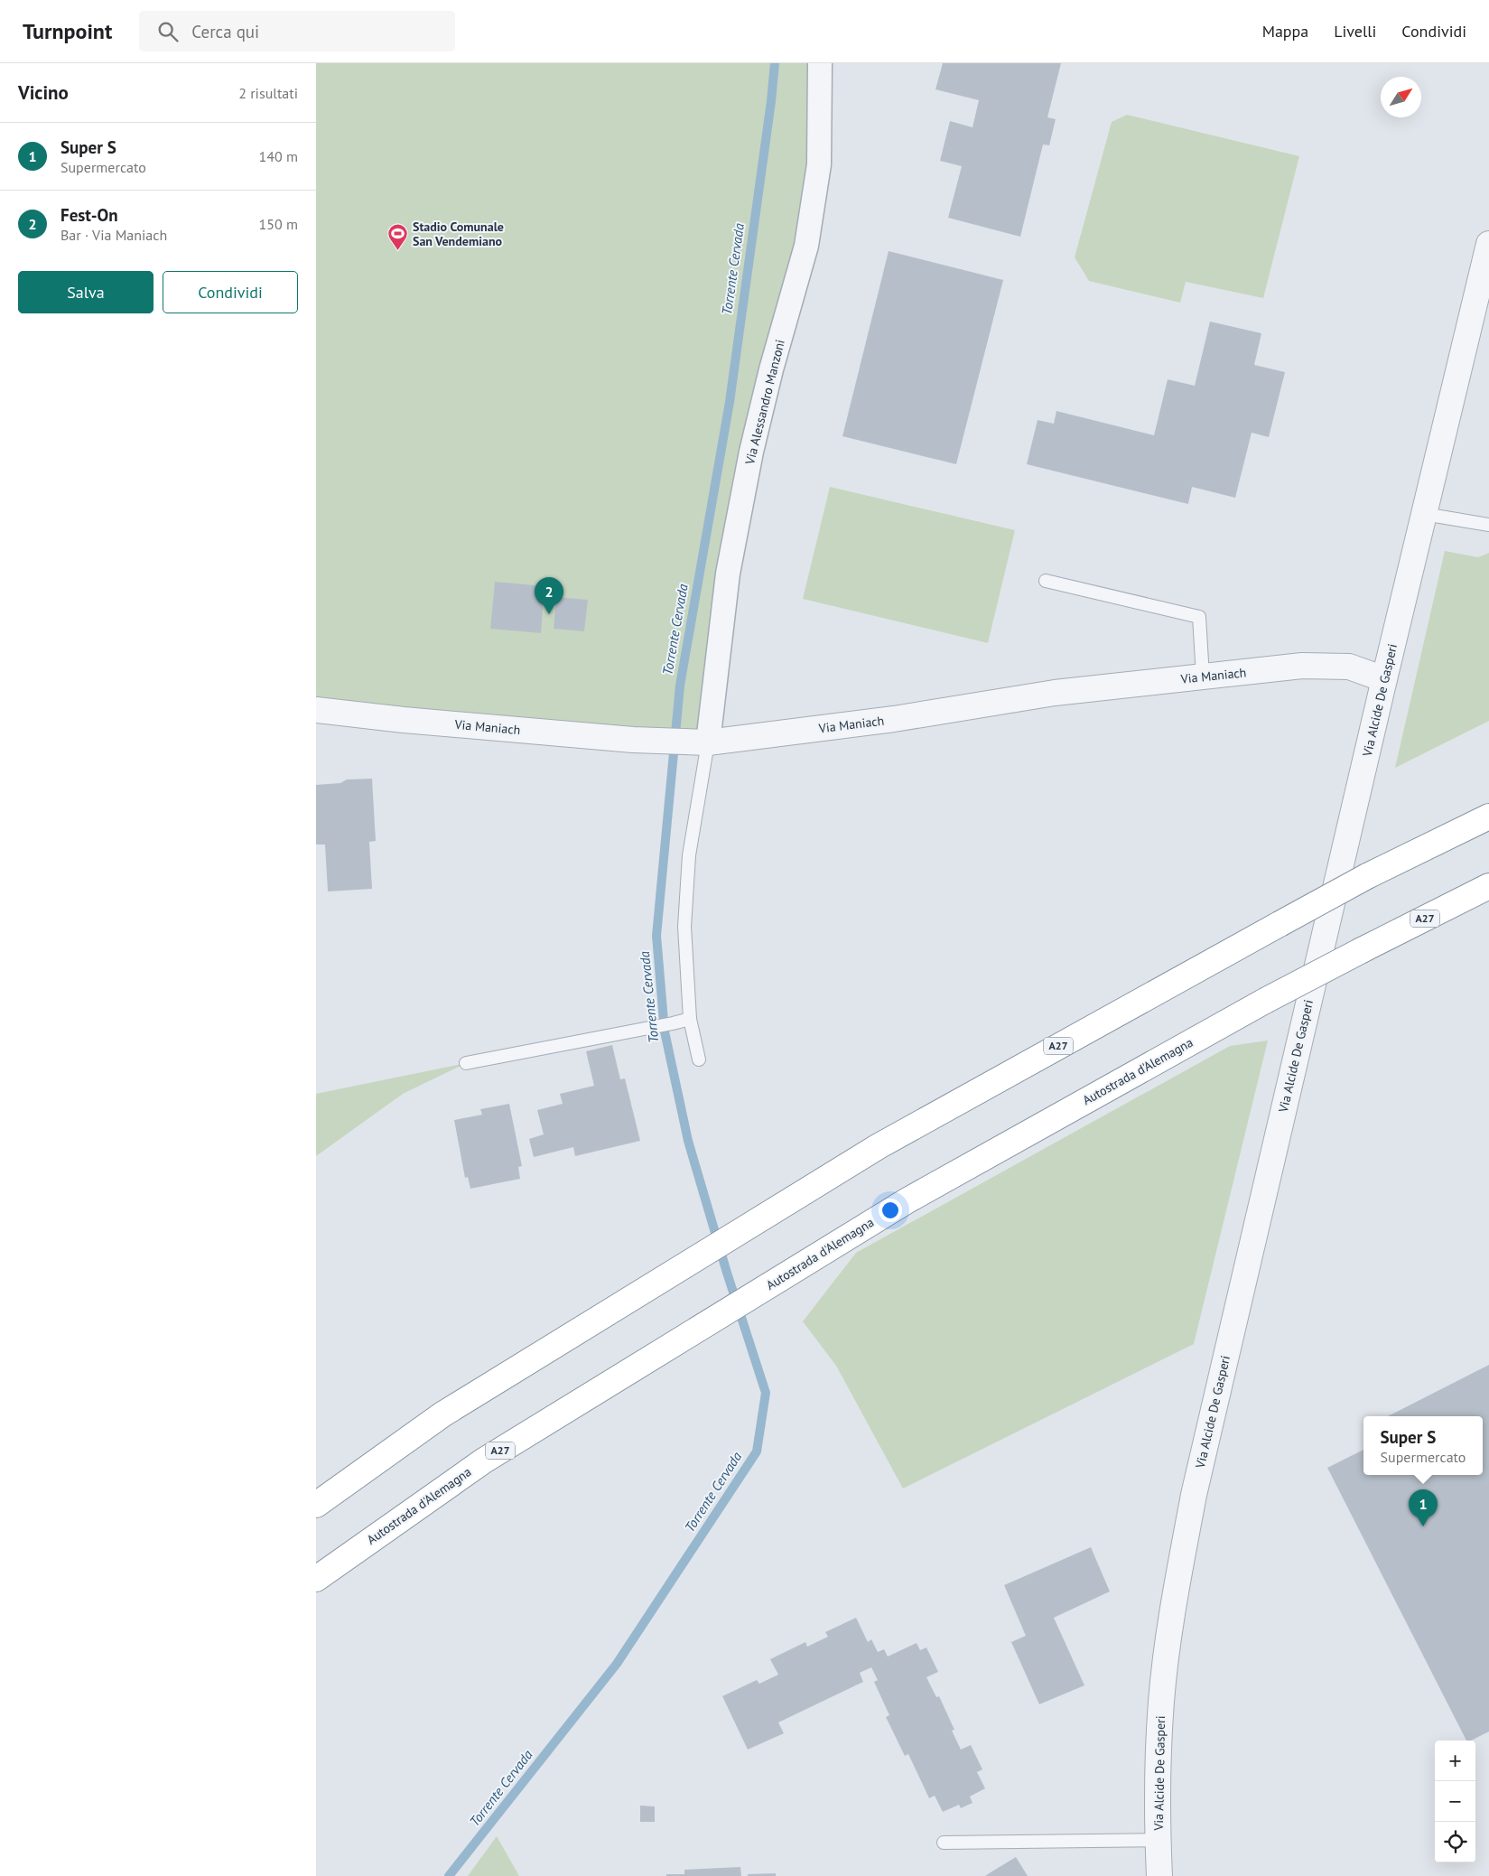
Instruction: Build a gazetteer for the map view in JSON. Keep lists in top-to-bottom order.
{
  "streets": {
    "highway": ["A27", "Autostrada d'Alemagna"],
    "street": ["Via Alessandro Manzoni", "Via Maniach", "Via Alcide De Gasperi"]
  },
  "crossings": [
    ["Via Alessandro Manzoni", "Via Maniach"],
    ["Via Maniach", "Via Alcide De Gasperi"]
  ],
  "water": ["Torrente Cervada"],
  "places": {
    "sports": ["Stadio Comunale San Vendemiano"]
  },
  "north": "top right",
  "page": {
    "header": "Turnpoint",
    "search": "Cerca qui",
    "nav": ["Mappa", "Livelli", "Condividi"],
    "heading": ["Vicino", "2 risultati"],
    "list": [
      {
        "mark": "1",
        "name": "Super S",
        "note": "Supermercato",
        "value": "140 m"
      },
      {
        "mark": "2",
        "name": "Fest-On",
        "note": "Bar · Via Maniach",
        "value": "150 m"
      }
    ],
    "buttons": ["Salva", "Condividi"],
    "pins": ["2", "1"],
    "popup": ["Super S", "Supermercato"],
    "map_buttons": ["+", "−"]
  }
}
